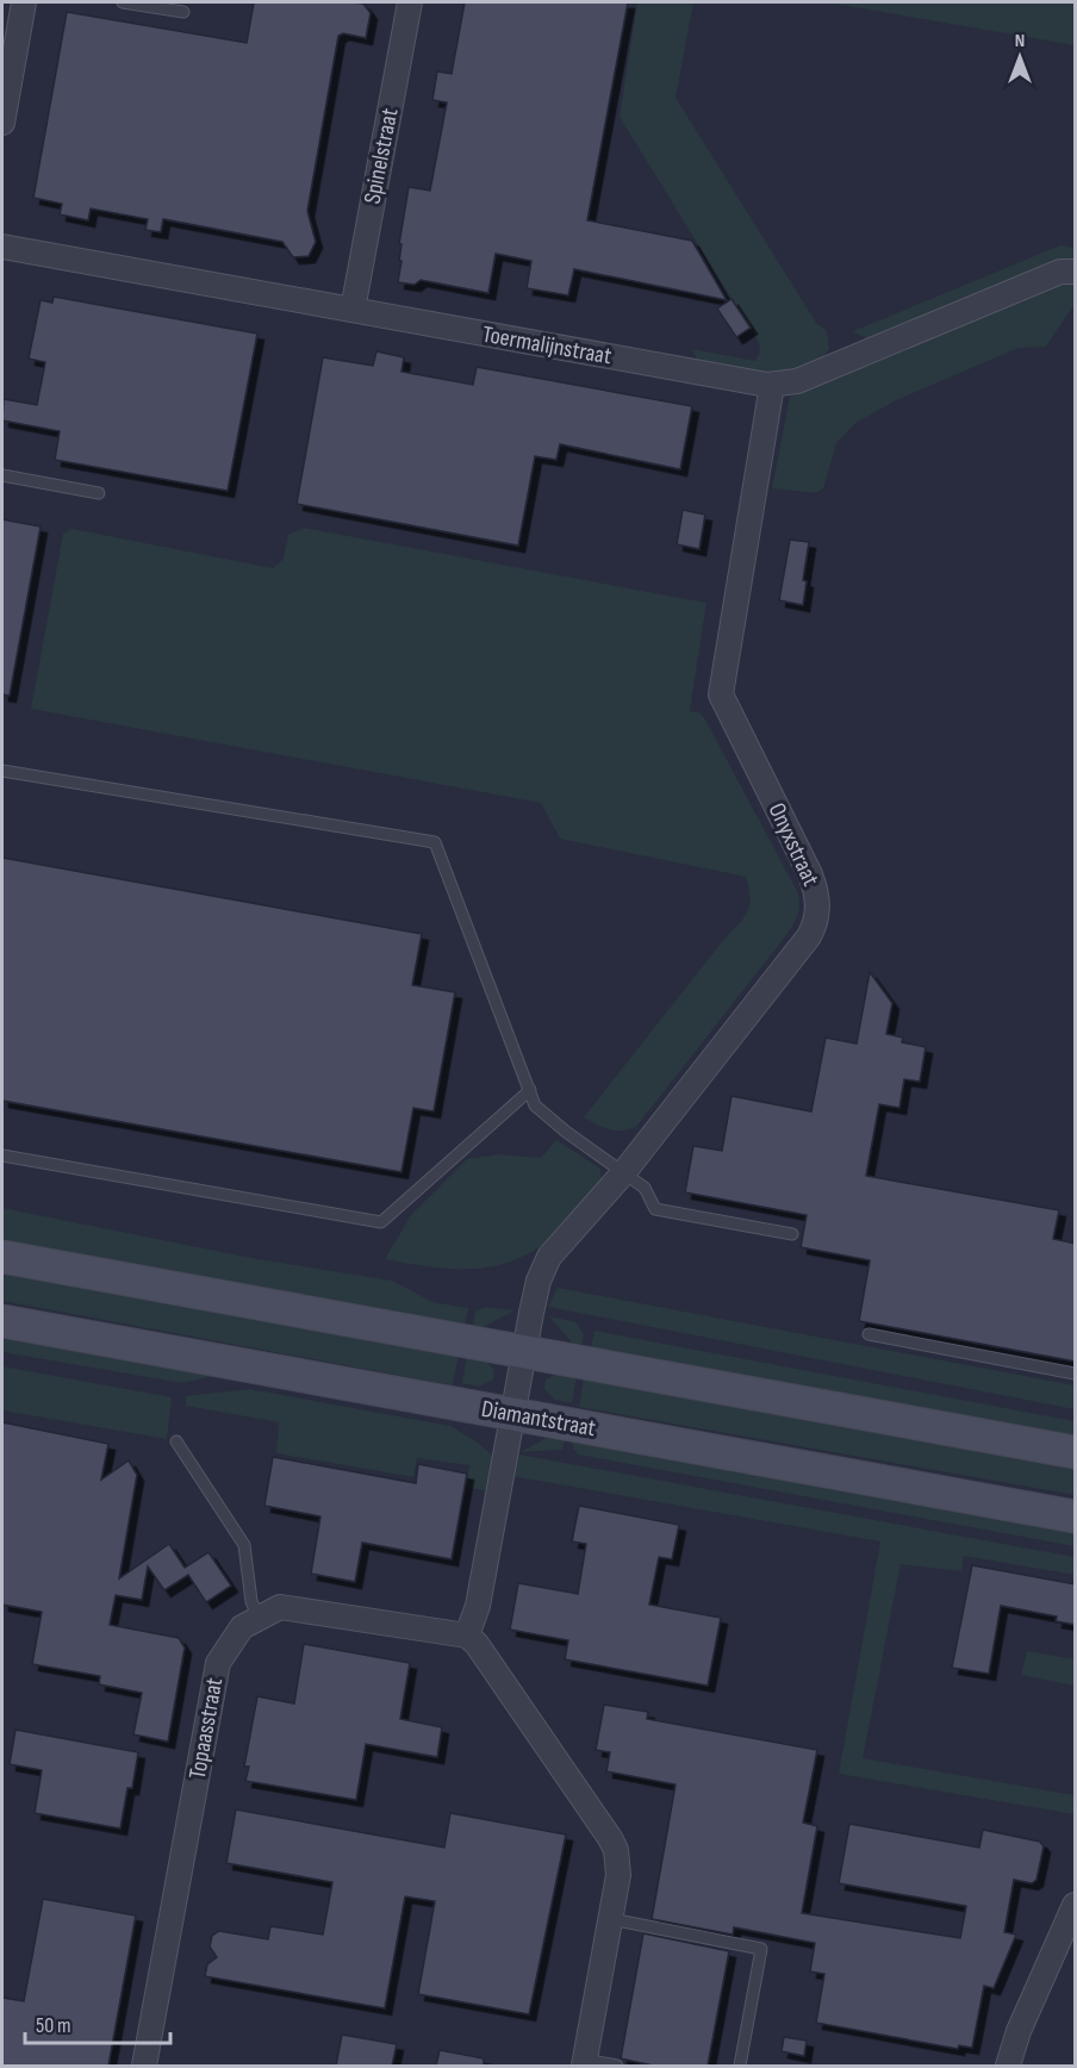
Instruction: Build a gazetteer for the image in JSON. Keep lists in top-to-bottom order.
{
  "streets": {
    "main road": ["Diamantstraat"],
    "street": [
      "Spinelstraat",
      "Toermalijnstraat",
      "Onyxstraat",
      "Topaasstraat"
    ]
  },
  "crossings": [
    ["Spinelstraat", "Toermalijnstraat"],
    ["Toermalijnstraat", "Onyxstraat"],
    ["Onyxstraat", "Diamantstraat"]
  ],
  "scale_bar": "50 m",
  "north": "top"
}
